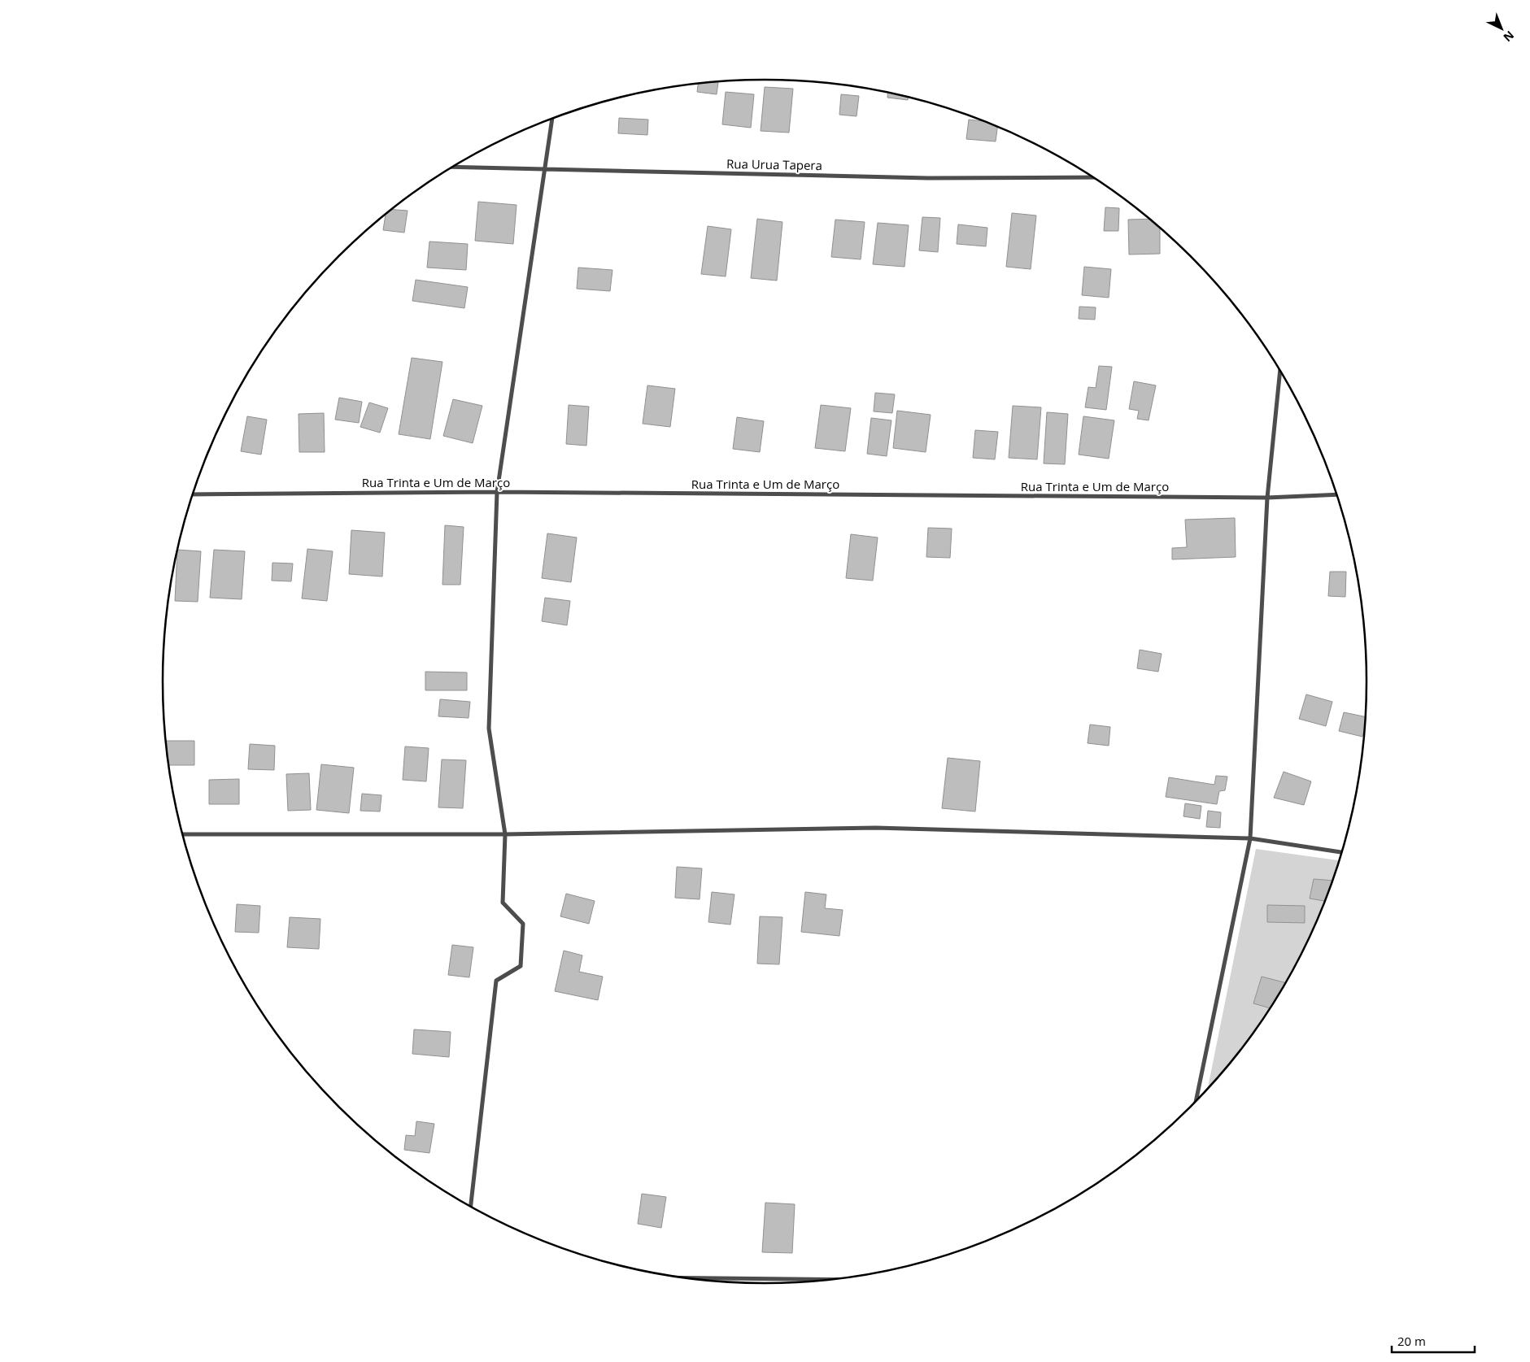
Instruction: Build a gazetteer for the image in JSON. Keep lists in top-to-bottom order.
{
  "streets": {
    "street": ["Rua Urua Tapera", "Rua Trinta e Um de Março"]
  },
  "scale_bar": "20 m",
  "north": "bottom right"
}
